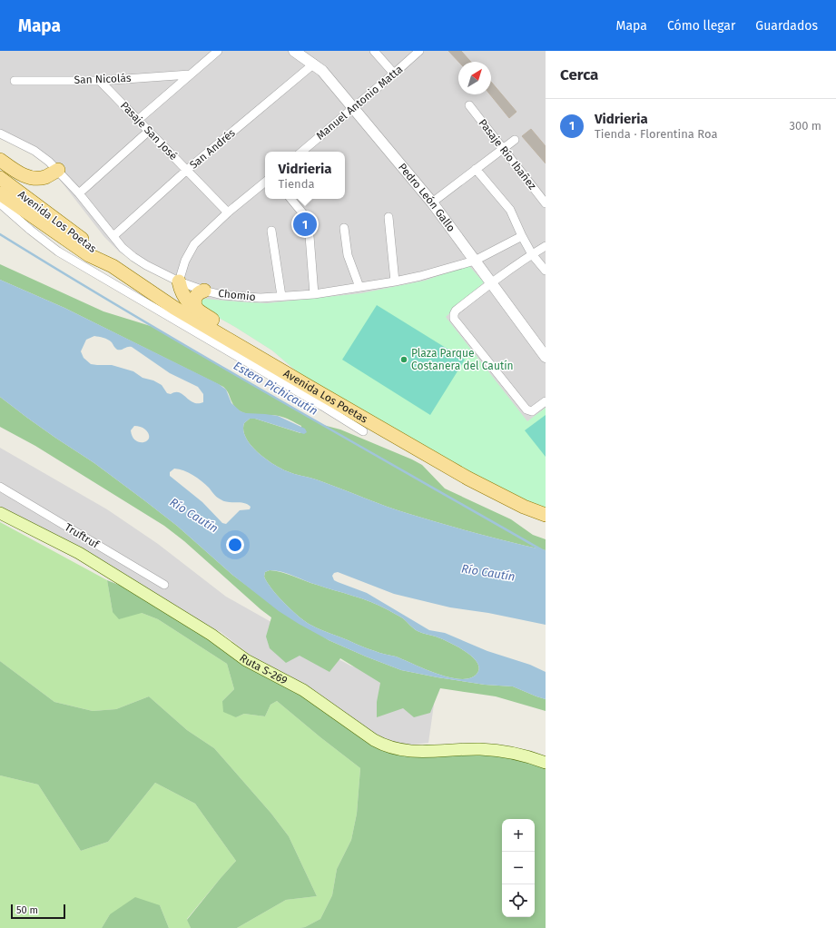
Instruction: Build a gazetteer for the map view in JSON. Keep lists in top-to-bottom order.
{
  "streets": {
    "main road": ["Avenida Los Poetas", "Ruta S-269"],
    "street": [
      "San Nicolás",
      "Manuel Antonio Matta",
      "Pasaje San José",
      "San Andrés",
      "Pasaje Río Ibañez",
      "Pedro León Gallo",
      "Chomio",
      "Truftruf"
    ]
  },
  "crossings": [
    ["San Nicolás", "Pasaje San José"],
    ["Manuel Antonio Matta", "Pedro León Gallo"],
    ["Pasaje San José", "San Andrés"],
    ["San Andrés", "Pedro León Gallo"],
    ["San Andrés", "Chomio"],
    ["Pedro León Gallo", "Chomio"]
  ],
  "water": ["Estero Pichicautín", "Río Cautín"],
  "places": ["Plaza Parque Costanera del Cautín"],
  "scale_bar": "50 m",
  "north": "top right",
  "page": {
    "header": "Mapa",
    "nav": ["Mapa", "Cómo llegar", "Guardados"],
    "heading": "Cerca",
    "list": [
      {
        "mark": "1",
        "name": "Vidrieria",
        "note": "Tienda · Florentina Roa",
        "value": "300 m"
      }
    ],
    "popup": ["Vidrieria", "Tienda"],
    "pins": "1",
    "map_buttons": ["+", "−"],
    "scale": "50 m"
  }
}
